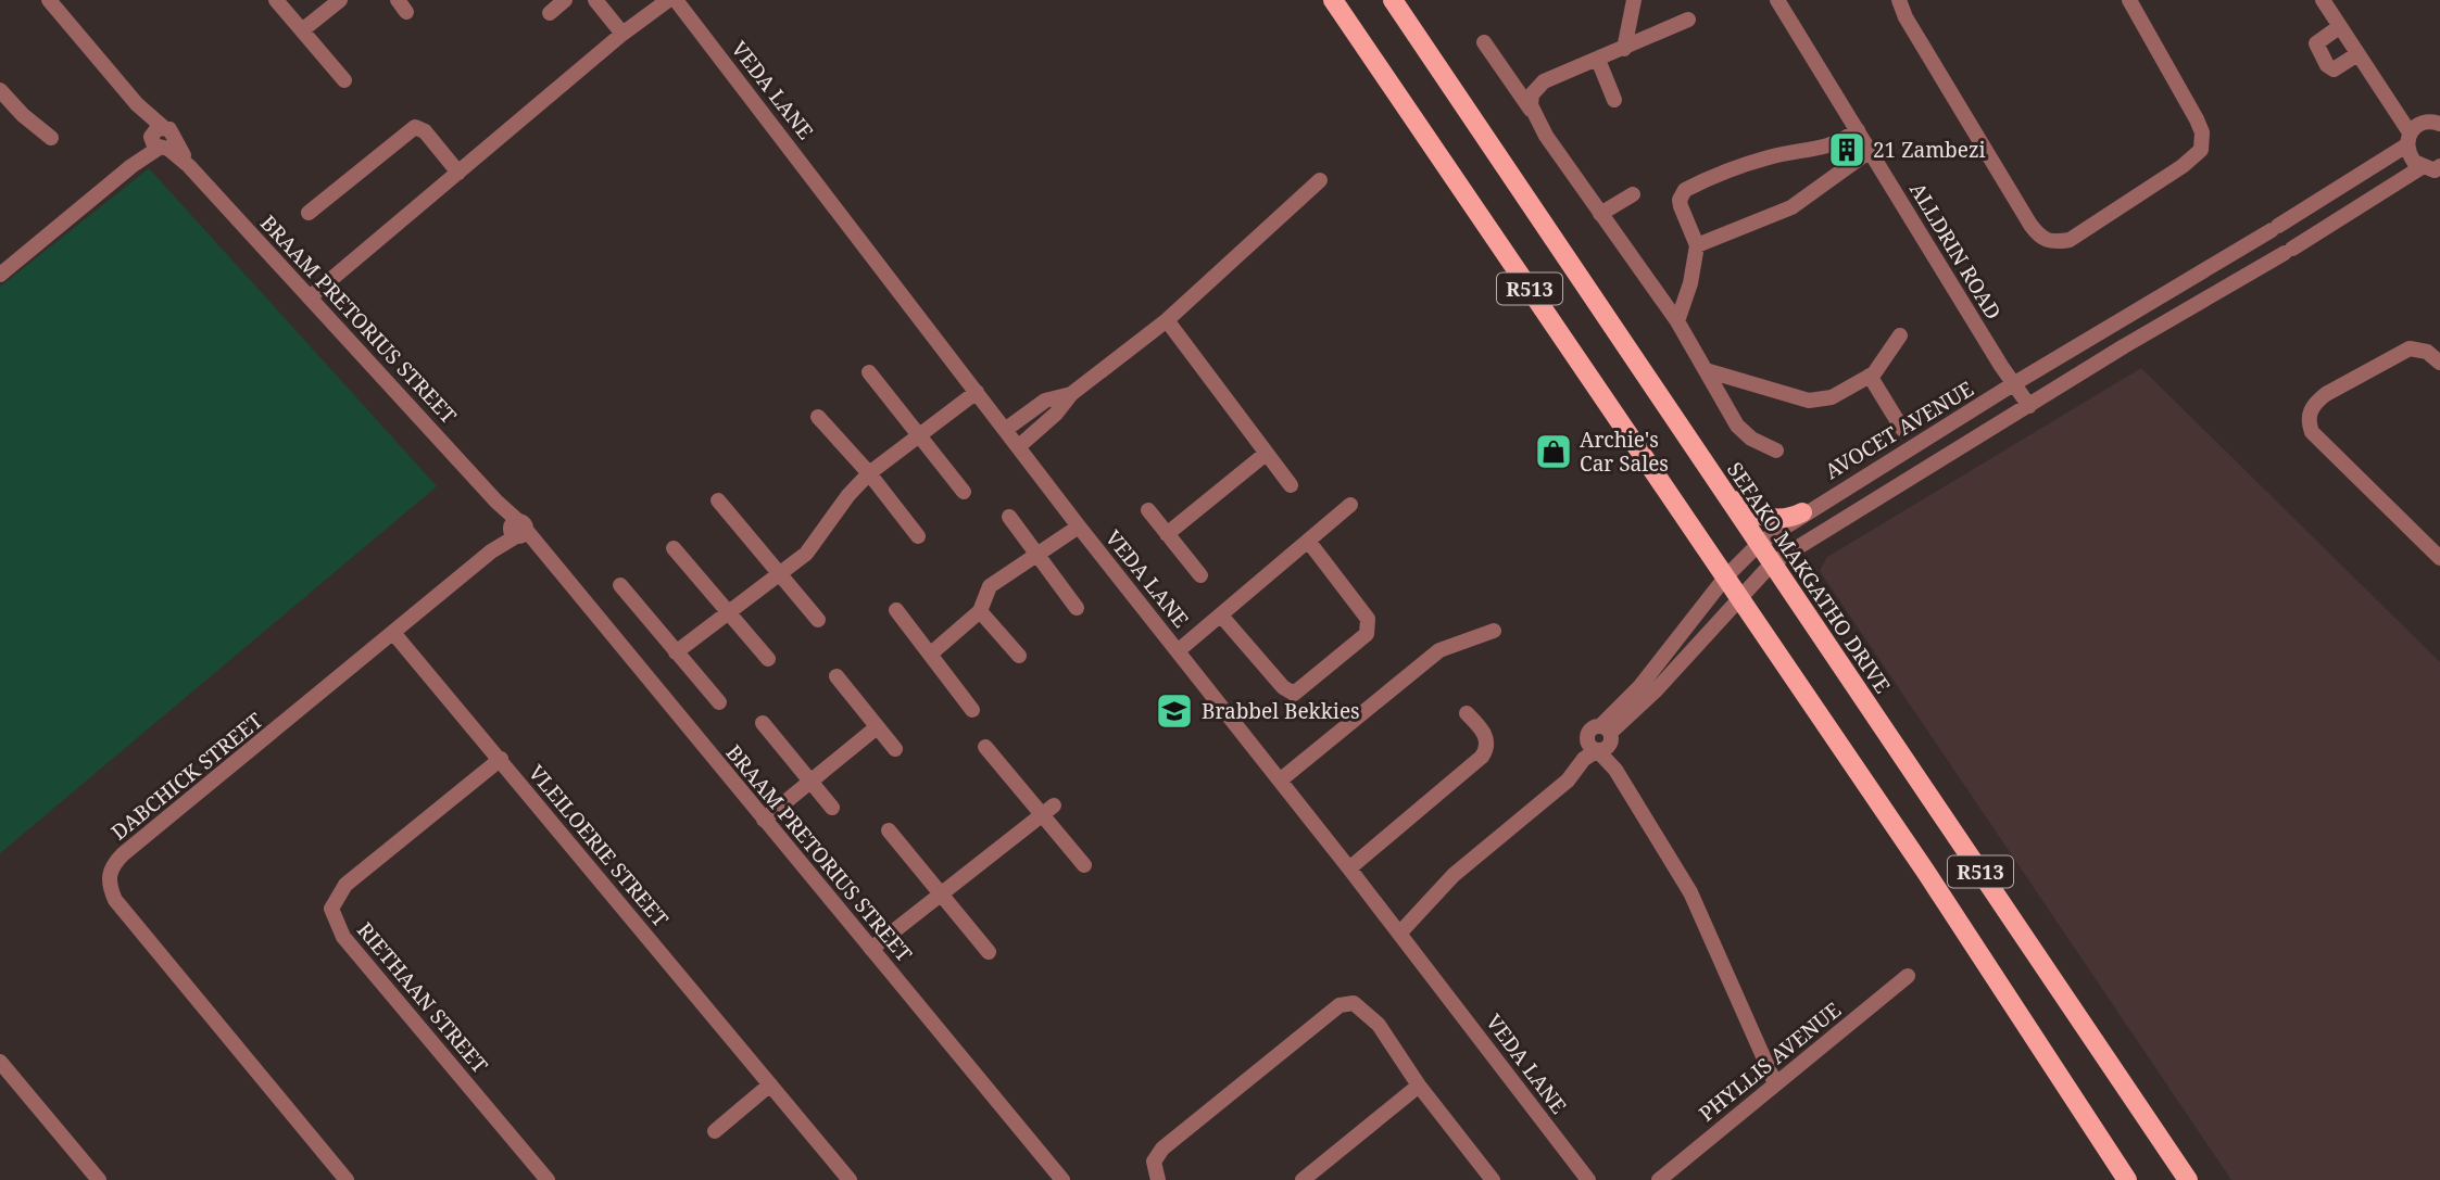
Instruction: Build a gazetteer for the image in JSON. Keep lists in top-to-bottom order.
{
  "streets": {
    "main road": ["R513", "SEFAKO MAKGATHO DRIVE"],
    "street": [
      "VEDA LANE",
      "ALLDRIN ROAD",
      "BRAAM PRETORIUS STREET",
      "AVOCET AVENUE",
      "DABCHICK STREET",
      "VLEILOERIE STREET",
      "RIETHAAN STREET",
      "PHYLLIS AVENUE"
    ]
  },
  "crossings": [
    ["ALLDRIN ROAD", "AVOCET AVENUE"],
    ["R513", "AVOCET AVENUE"],
    ["BRAAM PRETORIUS STREET", "DABCHICK STREET"],
    ["AVOCET AVENUE", "SEFAKO MAKGATHO DRIVE"],
    ["DABCHICK STREET", "VLEILOERIE STREET"],
    ["VLEILOERIE STREET", "RIETHAAN STREET"]
  ],
  "places": {
    "building": ["21 Zambezi"],
    "shop": ["Archie's Car Sales"],
    "school or university": ["Brabbel Bekkies"]
  }
}
